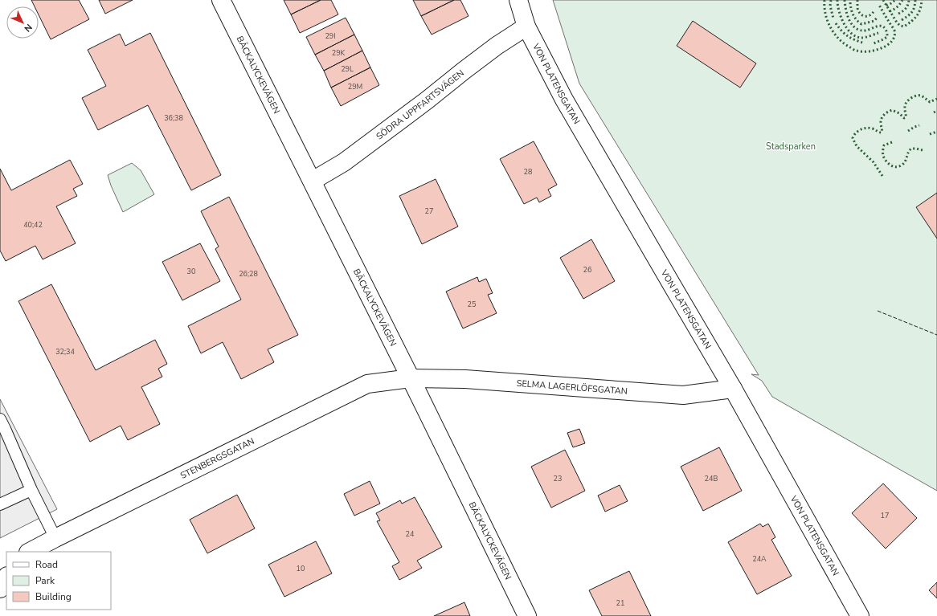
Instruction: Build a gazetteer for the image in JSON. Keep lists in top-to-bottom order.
{
  "streets": {
    "street": [
      "BÄCKALYCKEVÄGEN",
      "VON PLATENSGATAN",
      "SÖDRA UPPFARTSVÄGEN",
      "SELMA LAGERLÖFSGATAN",
      "STENBERGSGATAN"
    ]
  },
  "crossings": [
    ["BÄCKALYCKEVÄGEN", "SÖDRA UPPFARTSVÄGEN"],
    ["BÄCKALYCKEVÄGEN", "SELMA LAGERLÖFSGATAN"],
    ["BÄCKALYCKEVÄGEN", "STENBERGSGATAN"],
    ["VON PLATENSGATAN", "SÖDRA UPPFARTSVÄGEN"],
    ["VON PLATENSGATAN", "SELMA LAGERLÖFSGATAN"],
    ["SELMA LAGERLÖFSGATAN", "STENBERGSGATAN"]
  ],
  "parks": ["Stadsparken"],
  "house_numbers": [
    "29I",
    "29K",
    "29L",
    "29M",
    "36;38",
    "28",
    "27",
    "40;42",
    "26",
    "30",
    "26;28",
    "25",
    "32;34",
    "23",
    "24B",
    "17",
    "24",
    "24A",
    "10",
    "21"
  ],
  "legend": ["Road", "Park", "Building"],
  "north": "bottom right"
}
